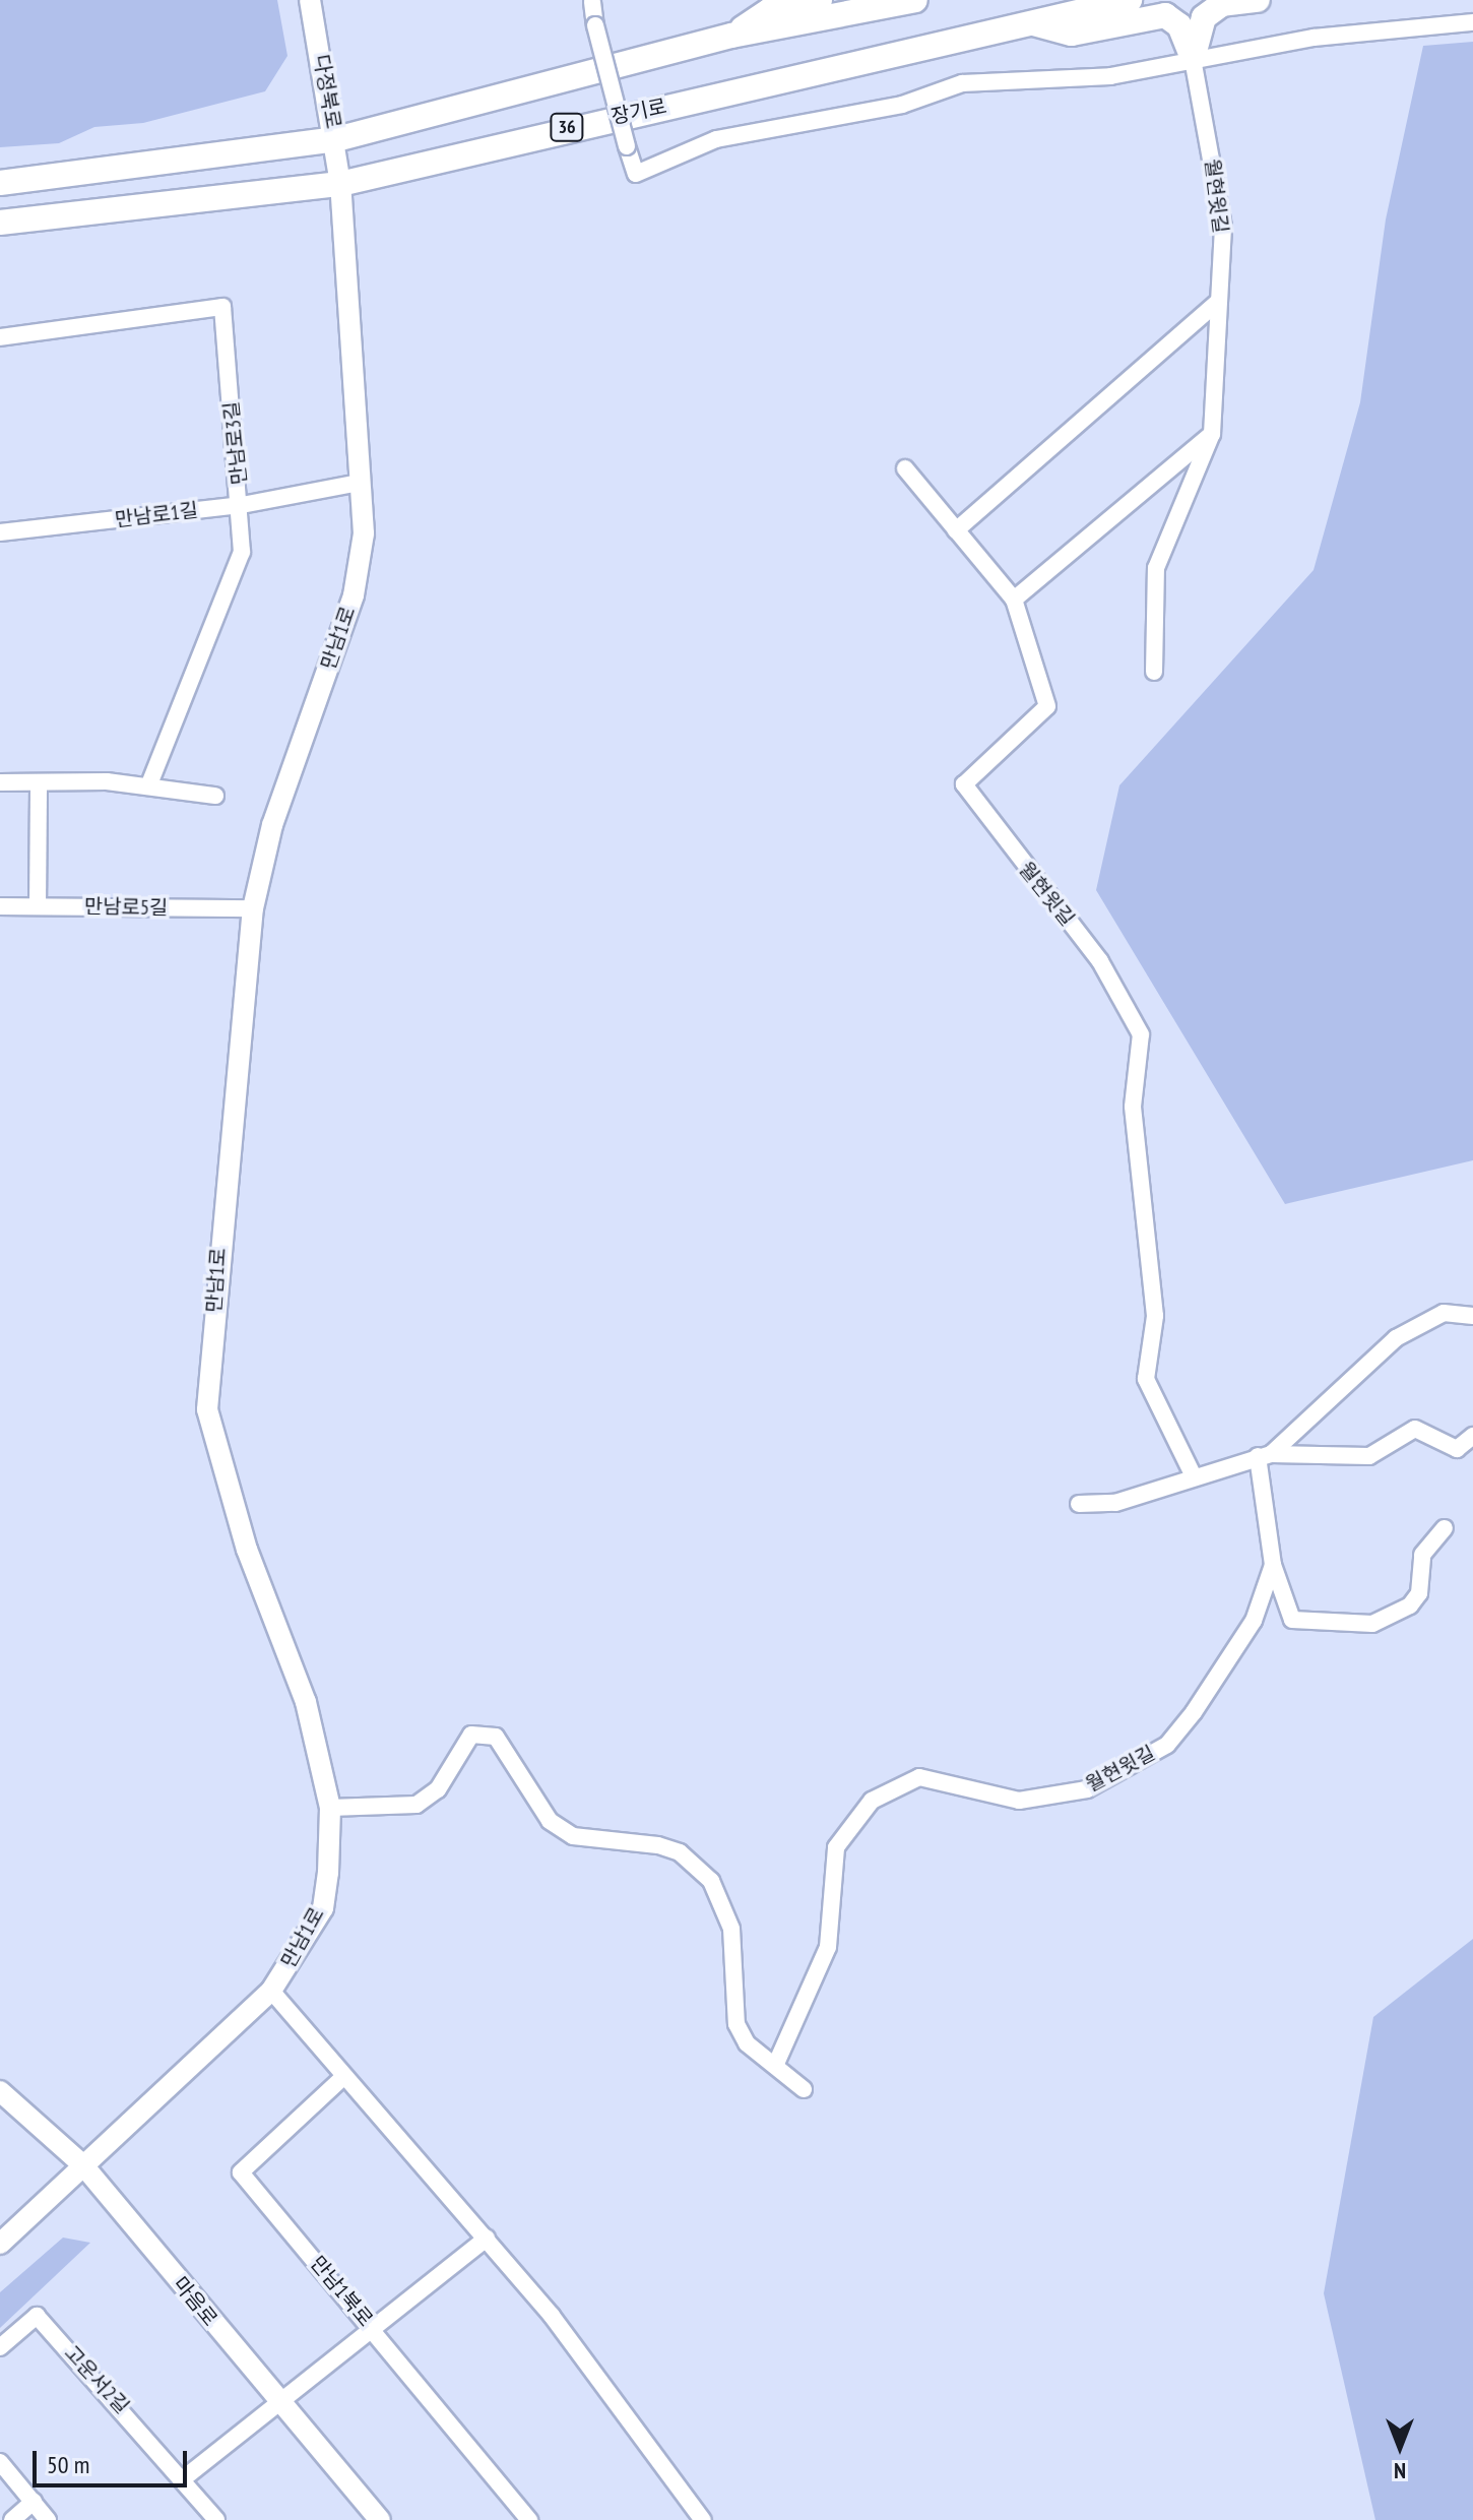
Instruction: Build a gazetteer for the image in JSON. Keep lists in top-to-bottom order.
{
  "streets": {
    "main road": ["장기로", "36"],
    "street": [
      "다정북로",
      "월현윗길",
      "만남로3길",
      "만남로1길",
      "만남1로",
      "만남로5길",
      "만남1북로",
      "마음로",
      "고운서2길"
    ]
  },
  "crossings": [
    ["다정북로", "장기로"],
    ["다정북로", "36"],
    ["다정북로", "만남1로"],
    ["장기로", "만남1로"],
    ["만남로3길", "만남로1길"],
    ["만남로1길", "만남1로"],
    ["만남1로", "만남로5길"],
    ["만남1로", "마음로"]
  ],
  "scale_bar": "50 m",
  "north": "bottom"
}
